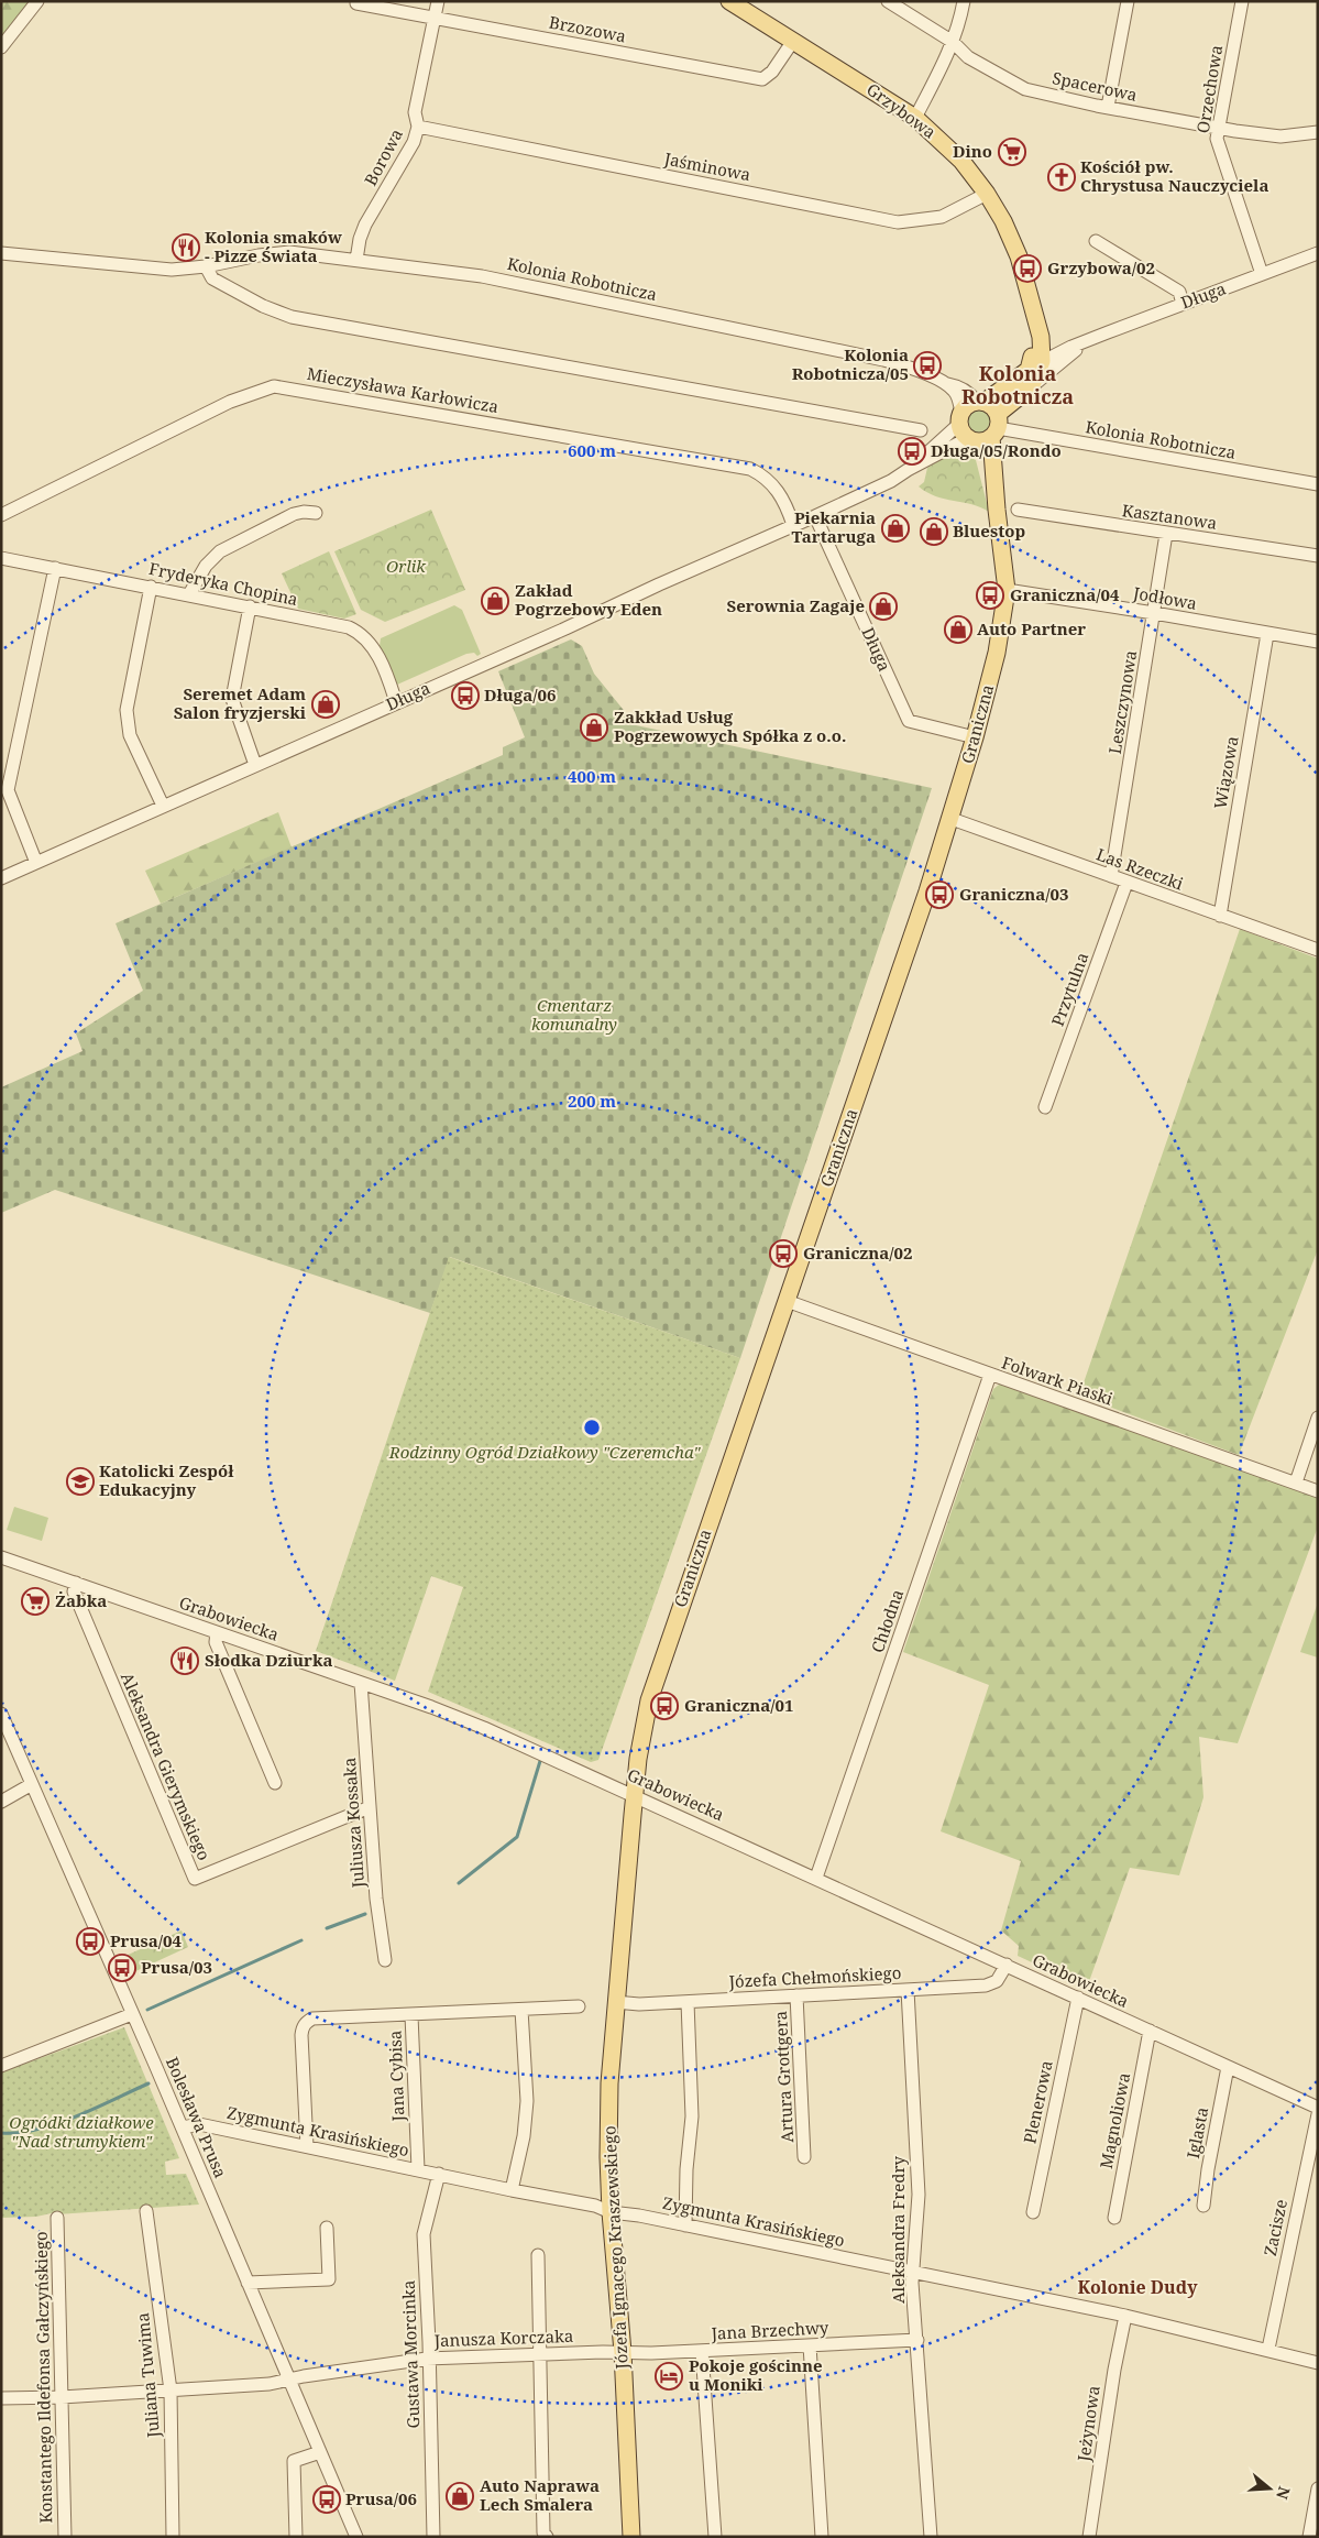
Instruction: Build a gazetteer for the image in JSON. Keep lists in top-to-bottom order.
{
  "streets": {
    "main road": [
      "Grzybowa",
      "Długa",
      "Graniczna",
      "Józefa Ignacego Kraszewskiego"
    ],
    "street": [
      "Brzozowa",
      "Spacerowa",
      "Orzechowa",
      "Borowa",
      "Jaśminowa",
      "Kolonia Robotnicza",
      "Mieczysława Karłowicza",
      "Kasztanowa",
      "Fryderyka Chopina",
      "Jodłowa",
      "Leszczynowa",
      "Wiązowa",
      "Las Rzeczki",
      "Przytulna",
      "Folwark Piaski",
      "Grabowiecka",
      "Chłodna",
      "Aleksandra Gierymskiego",
      "Juliusza Kossaka",
      "Józefa Chełmońskiego",
      "Jana Cybisa",
      "Artura Grottgera",
      "Plenerowa",
      "Bolesława Prusa",
      "Magnoliowa",
      "Zygmunta Krasińskiego",
      "Iglasta",
      "Zacisze",
      "Aleksandra Fredry",
      "Jana Brzechwy",
      "Janusza Korczaka",
      "Gustawa Morcinka",
      "Juliana Tuwima",
      "Konstantego Ildefonsa Gałczyńskiego",
      "Jeżynowa"
    ]
  },
  "crossings": [
    ["Brzozowa", "Grzybowa"],
    ["Brzozowa", "Borowa"],
    ["Spacerowa", "Orzechowa"],
    ["Orzechowa", "Długa"],
    ["Grzybowa", "Jaśminowa"],
    ["Grzybowa", "Długa"],
    ["Borowa", "Jaśminowa"],
    ["Borowa", "Kolonia Robotnicza"],
    ["Kolonia Robotnicza", "Długa"],
    ["Kolonia Robotnicza", "Graniczna"],
    ["Długa", "Mieczysława Karłowicza"],
    ["Długa", "Fryderyka Chopina"],
    ["Długa", "Graniczna"],
    ["Kasztanowa", "Leszczynowa"],
    ["Jodłowa", "Leszczynowa"],
    ["Jodłowa", "Graniczna"],
    ["Jodłowa", "Wiązowa"],
    ["Leszczynowa", "Las Rzeczki"],
    ["Graniczna", "Las Rzeczki"],
    ["Graniczna", "Folwark Piaski"],
    ["Graniczna", "Grabowiecka"],
    ["Graniczna", "Józefa Ignacego Kraszewskiego"],
    ["Wiązowa", "Las Rzeczki"],
    ["Las Rzeczki", "Przytulna"],
    ["Folwark Piaski", "Chłodna"],
    ["Grabowiecka", "Chłodna"],
    ["Grabowiecka", "Aleksandra Gierymskiego"],
    ["Grabowiecka", "Juliusza Kossaka"],
    ["Grabowiecka", "Józefa Chełmońskiego"],
    ["Grabowiecka", "Plenerowa"],
    ["Grabowiecka", "Magnoliowa"],
    ["Grabowiecka", "Iglasta"],
    ["Grabowiecka", "Józefa Ignacego Kraszewskiego"],
    ["Aleksandra Gierymskiego", "Juliusza Kossaka"],
    ["Józefa Chełmońskiego", "Artura Grottgera"],
    ["Józefa Chełmońskiego", "Aleksandra Fredry"],
    ["Józefa Chełmońskiego", "Józefa Ignacego Kraszewskiego"],
    ["Jana Cybisa", "Zygmunta Krasińskiego"],
    ["Bolesława Prusa", "Zygmunta Krasińskiego"],
    ["Bolesława Prusa", "Janusza Korczaka"],
    ["Zygmunta Krasińskiego", "Zacisze"],
    ["Zygmunta Krasińskiego", "Aleksandra Fredry"],
    ["Zygmunta Krasińskiego", "Józefa Ignacego Kraszewskiego"],
    ["Zygmunta Krasińskiego", "Gustawa Morcinka"],
    ["Zygmunta Krasińskiego", "Jeżynowa"],
    ["Aleksandra Fredry", "Jana Brzechwy"],
    ["Józefa Ignacego Kraszewskiego", "Jana Brzechwy"],
    ["Józefa Ignacego Kraszewskiego", "Janusza Korczaka"],
    ["Jana Brzechwy", "Janusza Korczaka"],
    ["Janusza Korczaka", "Gustawa Morcinka"],
    ["Janusza Korczaka", "Juliana Tuwima"],
    ["Janusza Korczaka", "Konstantego Ildefonsa Gałczyńskiego"]
  ],
  "districts": ["Kolonia Robotnicza", "Kolonie Dudy"],
  "parks": [
    "Orlik",
    "Cmentarz komunalny",
    "Rodzinny Ogród Działkowy \"Czeremcha\"",
    "Ogródki działkowe \"Nad strumykiem\""
  ],
  "places": {
    "supermarket": ["Dino", "Żabka"],
    "church": ["Kościół pw. Chrystusa Nauczyciela"],
    "restaurant": ["Kolonia smaków - Pizze Świata", "Słodka Dziurka"],
    "bus stop": [
      "Grzybowa/02",
      "Kolonia Robotnicza/05",
      "Długa/05/Rondo",
      "Graniczna/04",
      "Długa/06",
      "Graniczna/03",
      "Graniczna/02",
      "Graniczna/01",
      "Prusa/04",
      "Prusa/03",
      "Prusa/06"
    ],
    "shop": [
      "Piekarnia Tartaruga",
      "Bluestop",
      "Zakład Pogrzebowy Eden",
      "Serownia Zagaje",
      "Auto Partner",
      "Seremet Adam Salon fryzjerski",
      "Zakkład Usług Pogrzewowych Spółka z o.o.",
      "Auto Naprawa Lech Smalera"
    ],
    "school or university": ["Katolicki Zespół Edukacyjny"],
    "hotel": ["Pokoje gościnne u Moniki"]
  },
  "north": "right",
  "rings": ["600 m", "400 m", "200 m"]
}
